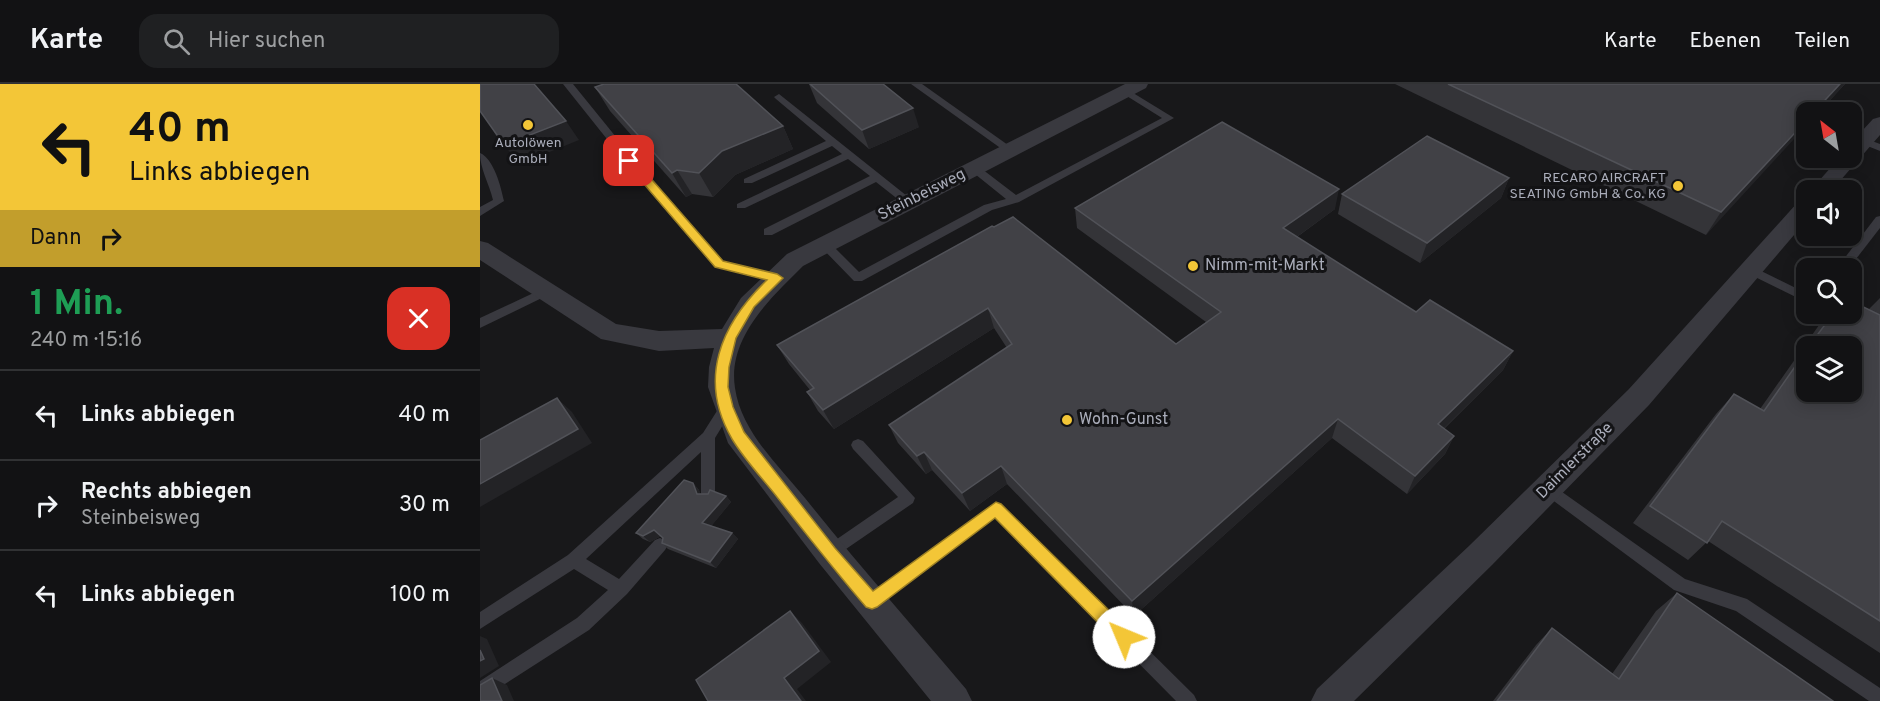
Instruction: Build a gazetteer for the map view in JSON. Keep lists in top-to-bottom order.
{
  "streets": {
    "street": ["Steinbeisweg", "Daimlerstraße"]
  },
  "places": [
    "Autolöwen GmbH",
    "RECARO AIRCRAFT SEATING GmbH & Co. KG",
    "Nimm-mit-Markt",
    "Wohn-Gunst"
  ],
  "north": "top left",
  "page": {
    "header": "Karte",
    "search": "Hier suchen",
    "nav": ["Karte", "Ebenen", "Teilen"],
    "turn": ["40 m", "Links abbiegen"],
    "then": "Dann",
    "heading": ["1 Min.", "240 m · 15:16"],
    "list": [
      {
        "name": "Links abbiegen",
        "value": "40 m"
      },
      {
        "name": "Rechts abbiegen",
        "note": "Steinbeisweg",
        "value": "30 m"
      },
      {
        "name": "Links abbiegen",
        "value": "100 m"
      }
    ]
  }
}
